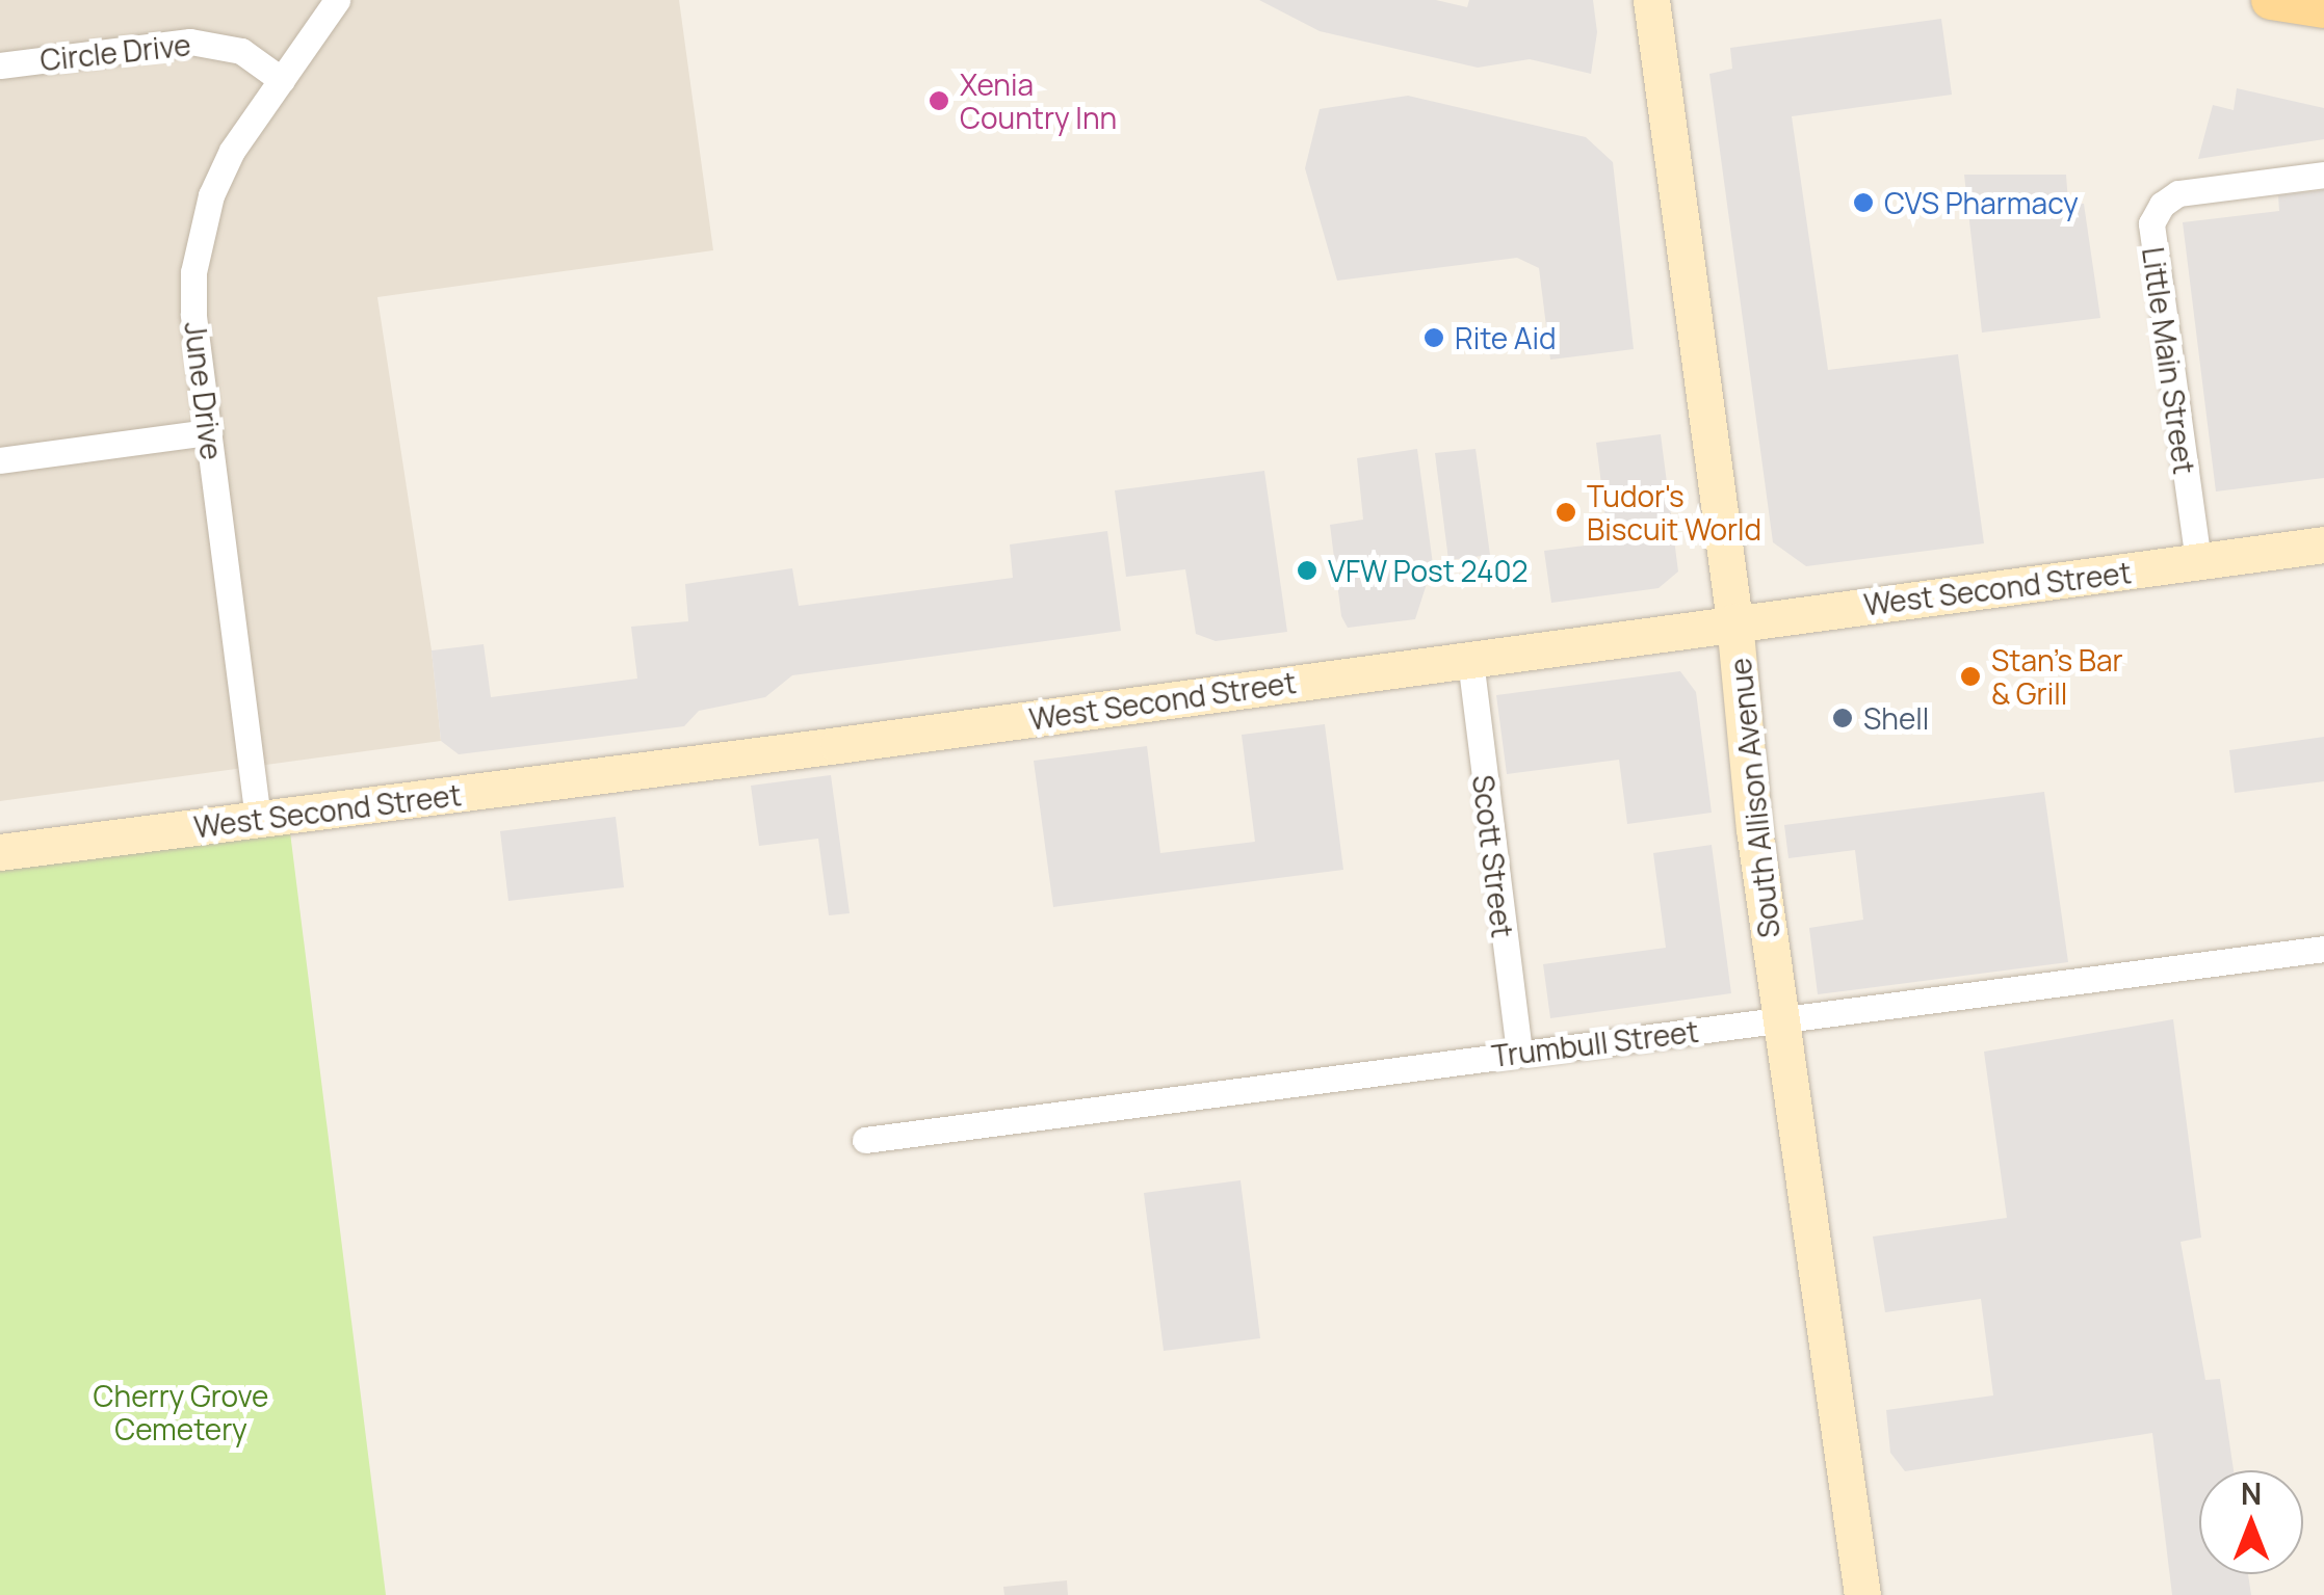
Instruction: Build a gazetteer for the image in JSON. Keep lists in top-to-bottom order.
{
  "streets": {
    "main road": ["West Second Street", "South Allison Avenue"],
    "street": [
      "Circle Drive",
      "Little Main Street",
      "June Drive",
      "Scott Street",
      "Trumbull Street"
    ]
  },
  "crossings": [
    ["Circle Drive", "June Drive"],
    ["Little Main Street", "West Second Street"],
    ["June Drive", "West Second Street"],
    ["West Second Street", "South Allison Avenue"],
    ["West Second Street", "Scott Street"],
    ["South Allison Avenue", "Trumbull Street"],
    ["Scott Street", "Trumbull Street"]
  ],
  "parks": ["Cherry Grove Cemetery"],
  "places": [
    "Xenia Country Inn",
    "CVS Pharmacy",
    "Rite Aid",
    "Tudor's Biscuit World",
    "VFW Post 2402",
    "Stan's Bar & Grill",
    "Shell"
  ],
  "north": "top"
}
